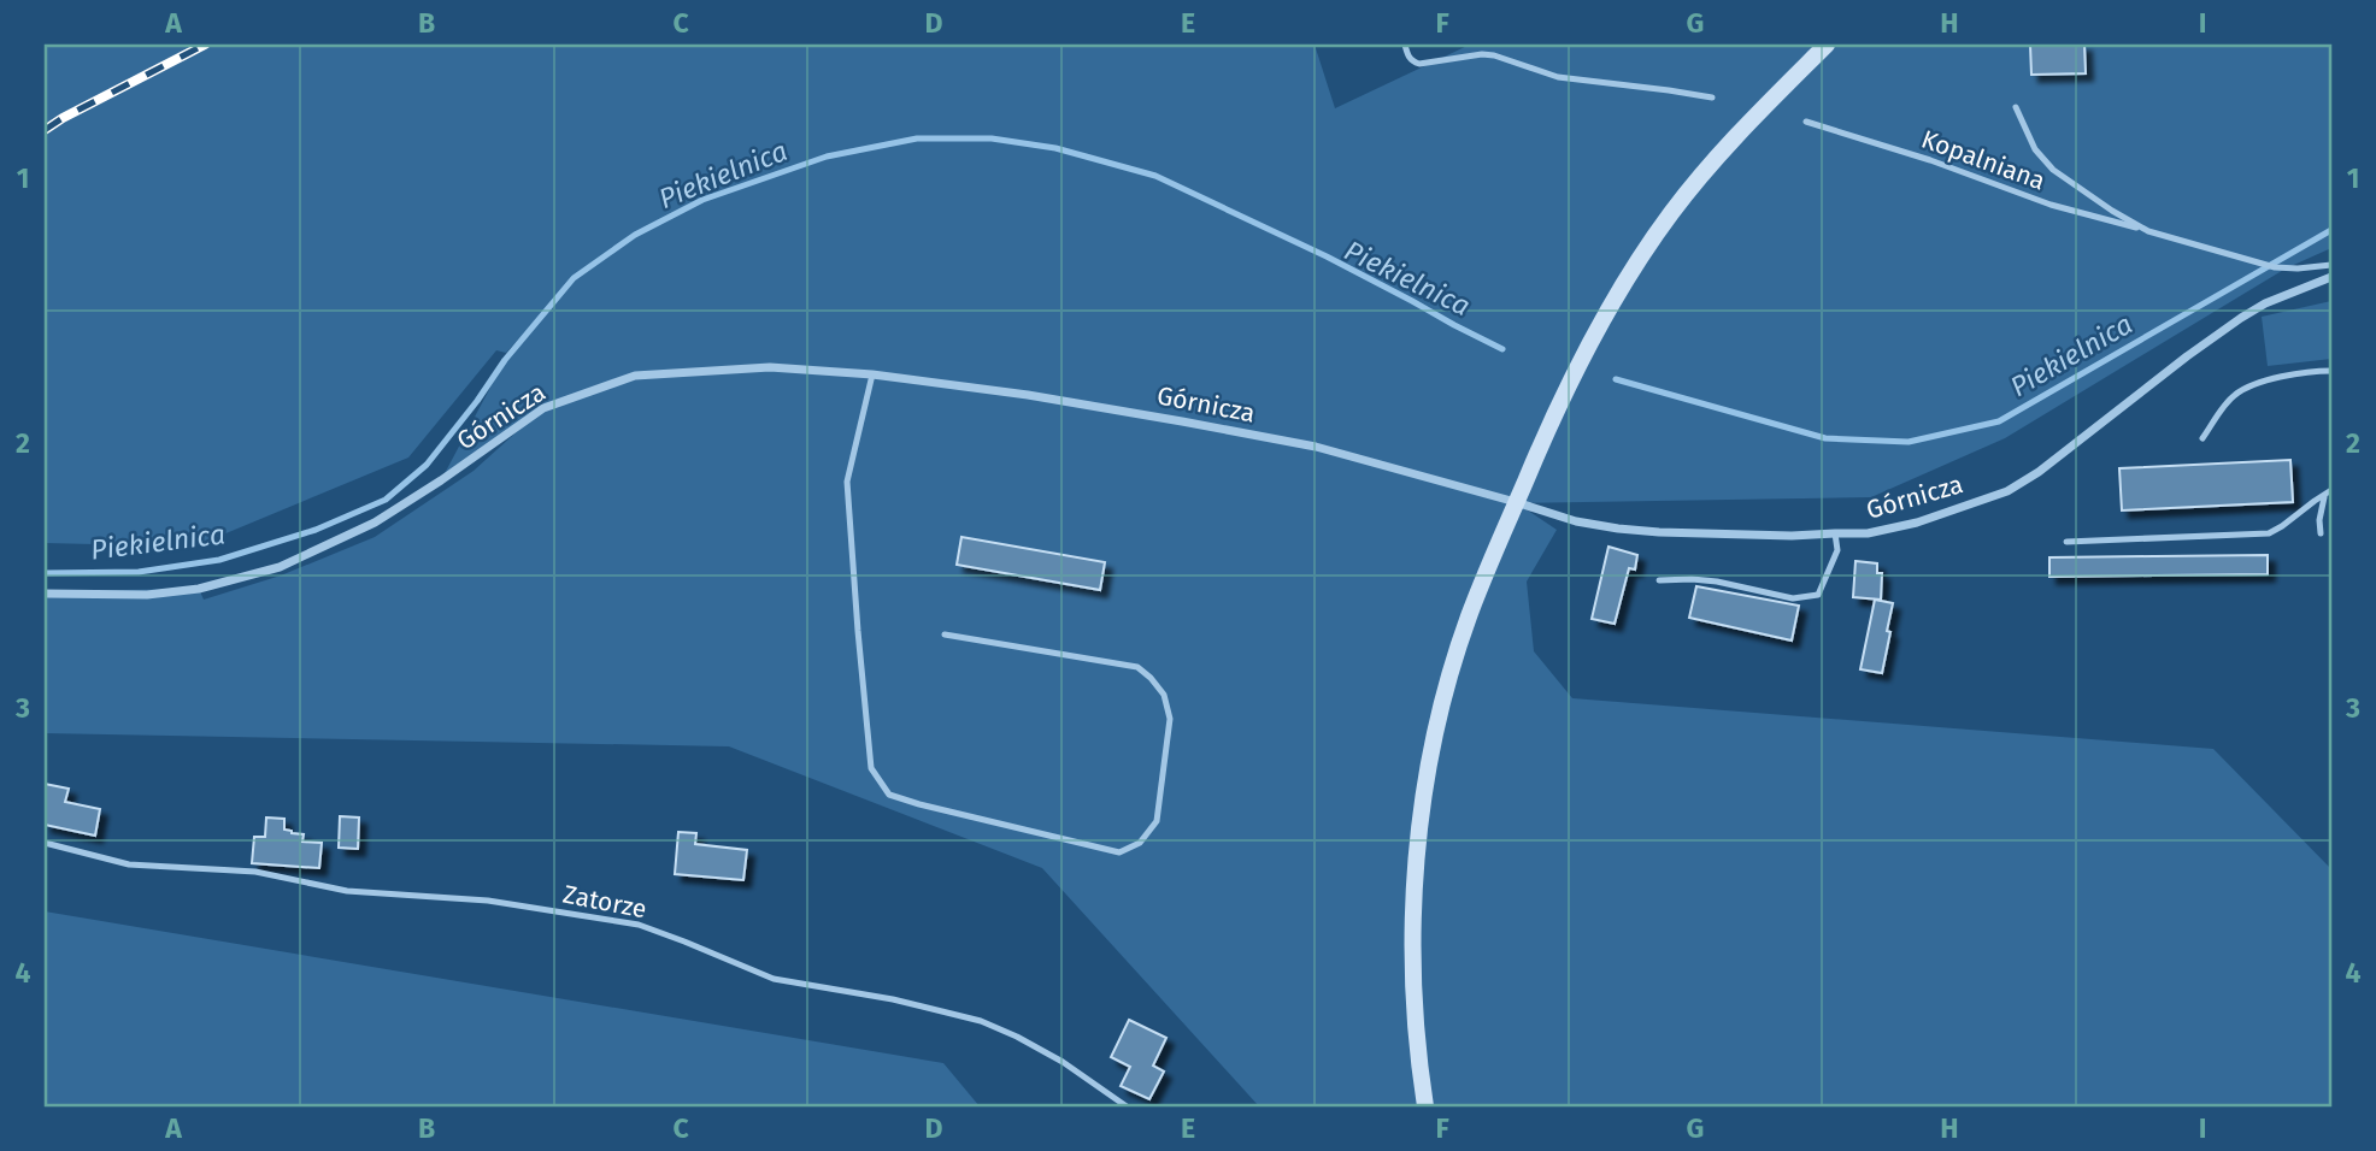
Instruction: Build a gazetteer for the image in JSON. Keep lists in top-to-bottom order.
{
  "streets": {
    "street": ["Górnicza"],
    "lane": ["Kopalniana", "Zatorze"]
  },
  "water": ["Piekielnica"],
  "grid": {
    "columns": [
      "A",
      "B",
      "C",
      "D",
      "E",
      "F",
      "G",
      "H",
      "I"
    ],
    "rows": [
      "1",
      "2",
      "3",
      "4"
    ]
  }
}
